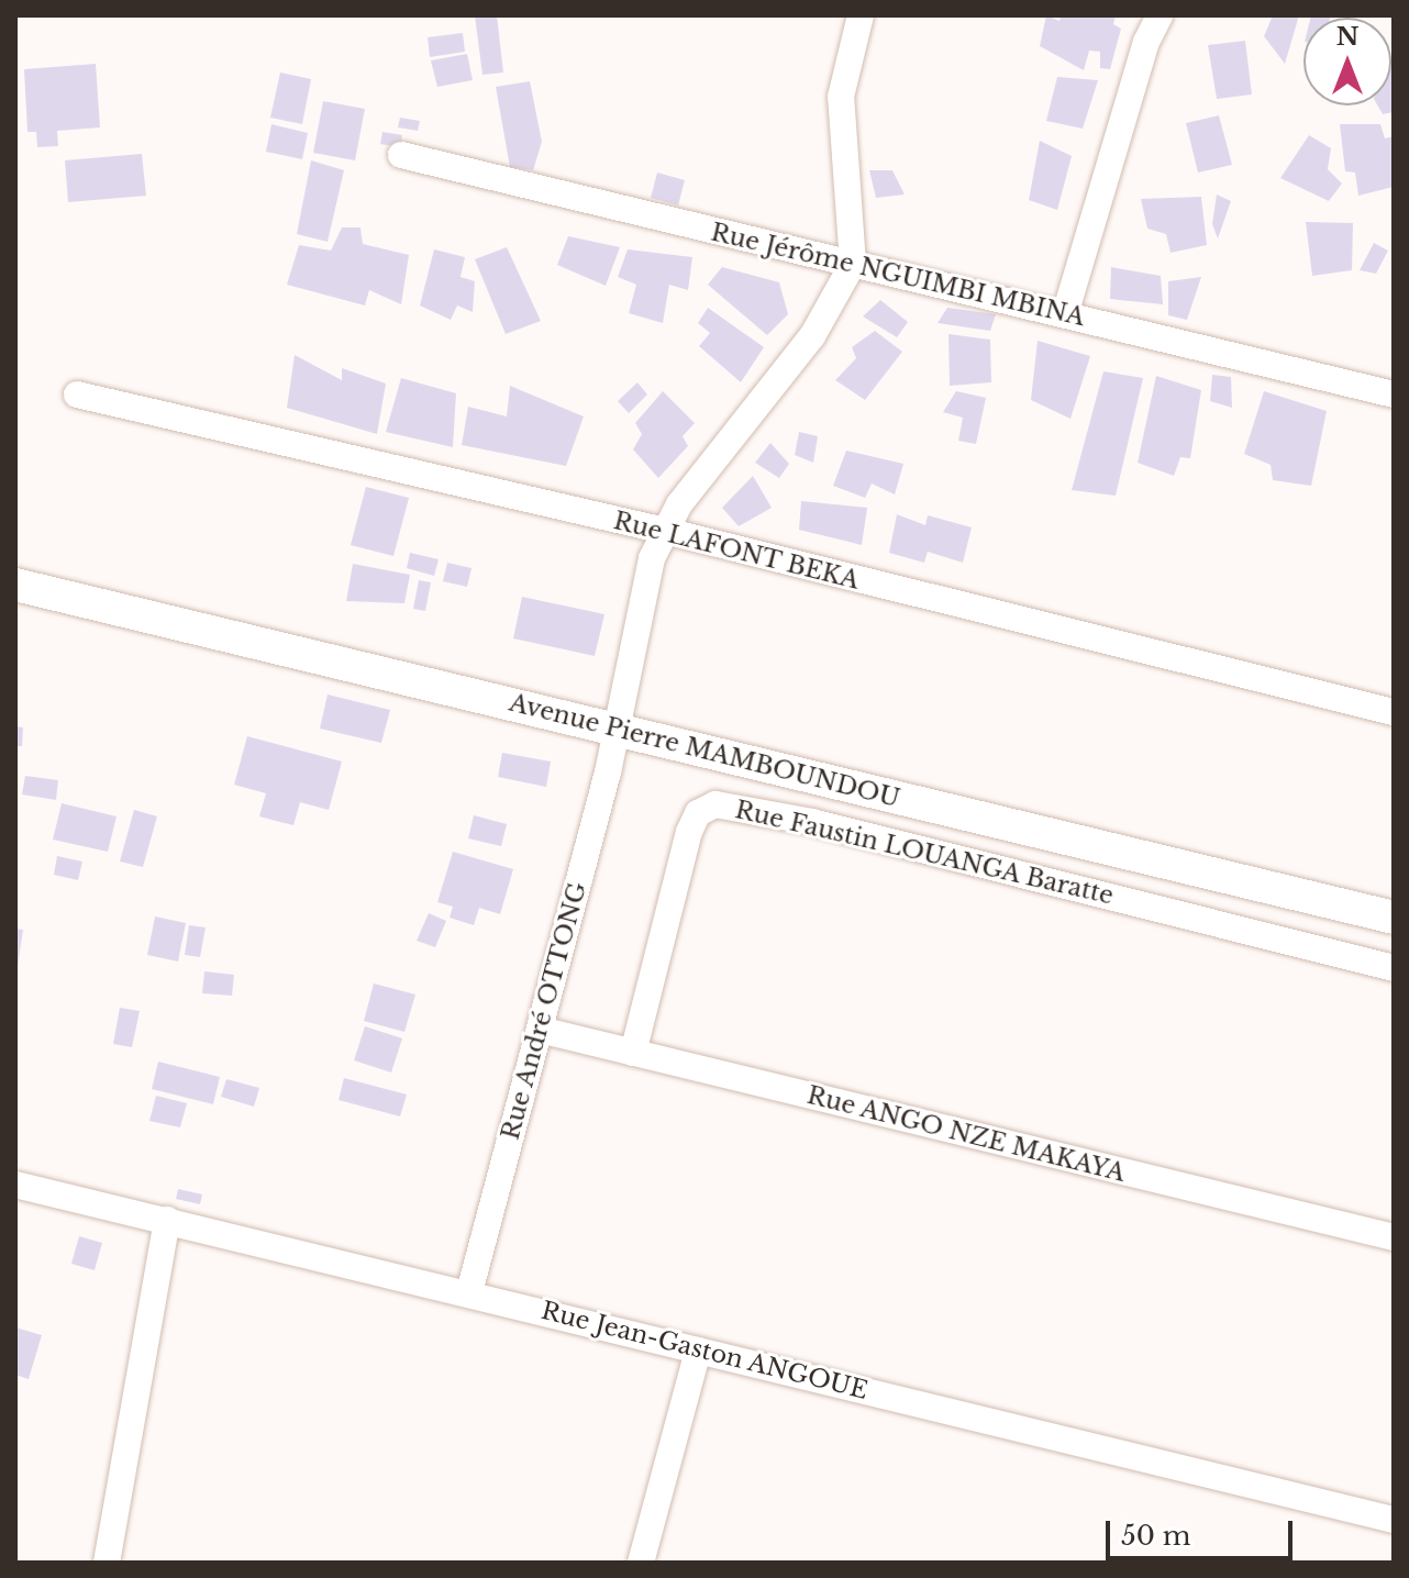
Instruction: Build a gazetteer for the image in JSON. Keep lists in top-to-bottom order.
{
  "streets": {
    "street": [
      "Rue Jérôme NGUIMBI MBINA",
      "Rue LAFONT BEKA",
      "Avenue Pierre MAMBOUNDOU",
      "Rue Faustin LOUANGA Baratte",
      "Rue André OTTONG",
      "Rue ANGO NZE MAKAYA",
      "Rue Jean-Gaston ANGOUE"
    ]
  },
  "crossings": [
    ["Rue Jérôme NGUIMBI MBINA", "Rue André OTTONG"],
    ["Rue LAFONT BEKA", "Rue André OTTONG"],
    ["Avenue Pierre MAMBOUNDOU", "Rue André OTTONG"],
    ["Rue Faustin LOUANGA Baratte", "Rue ANGO NZE MAKAYA"],
    ["Rue André OTTONG", "Rue ANGO NZE MAKAYA"],
    ["Rue André OTTONG", "Rue Jean-Gaston ANGOUE"]
  ],
  "scale_bar": "50 m",
  "north": "top"
}
